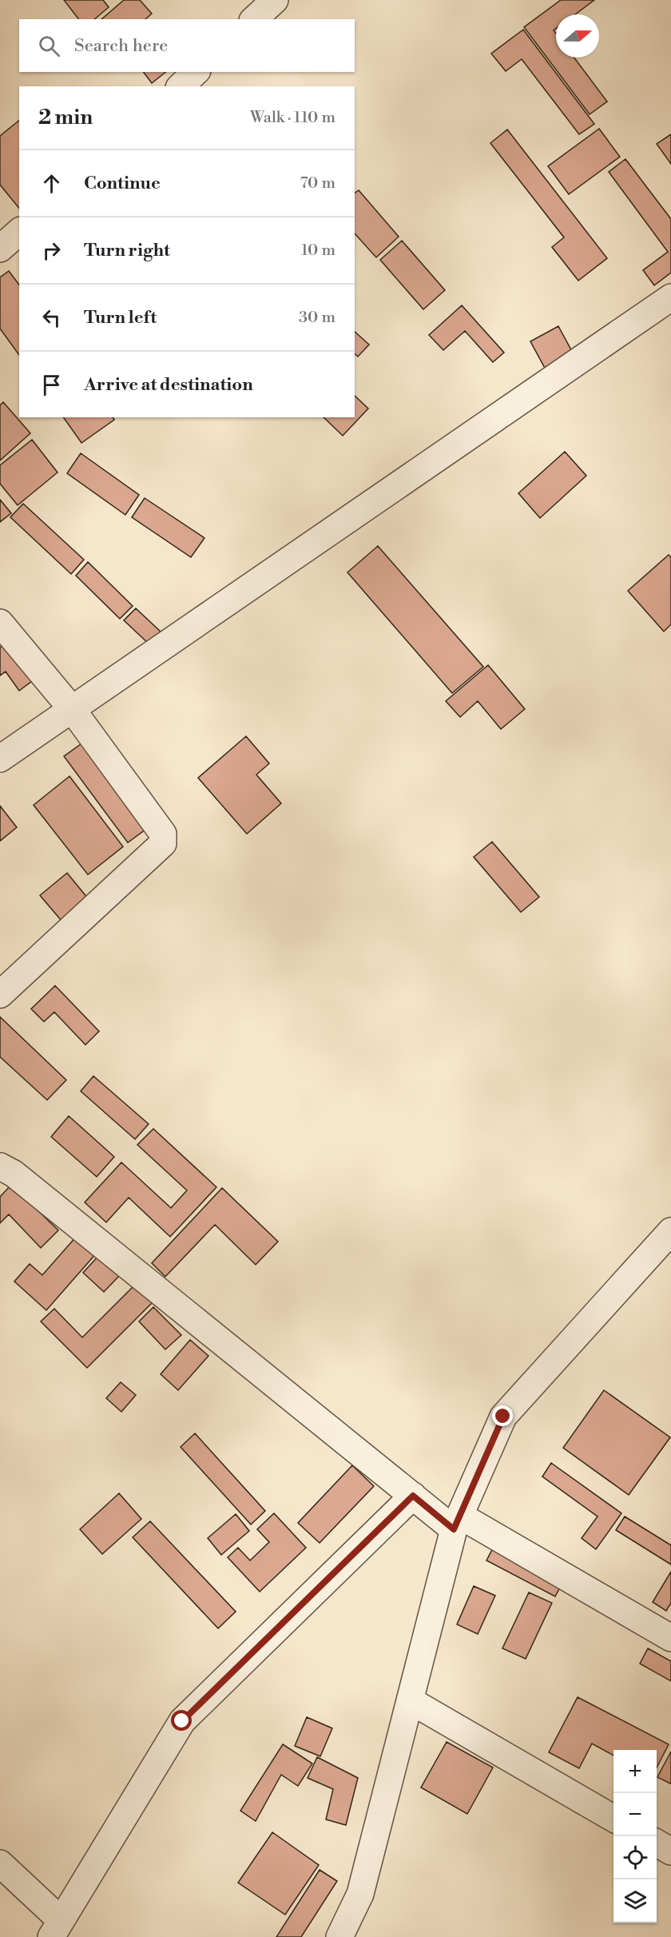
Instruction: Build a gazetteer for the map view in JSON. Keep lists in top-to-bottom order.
{
  "north": "right",
  "page": {
    "search": "Search here",
    "heading": ["2 min", "Walk · 110 m"],
    "list": [
      ["Continue", "70 m"],
      ["Turn right", "10 m"],
      ["Turn left", "30 m"],
      "Arrive at destination"
    ],
    "map_buttons": ["+", "−"]
  }
}
